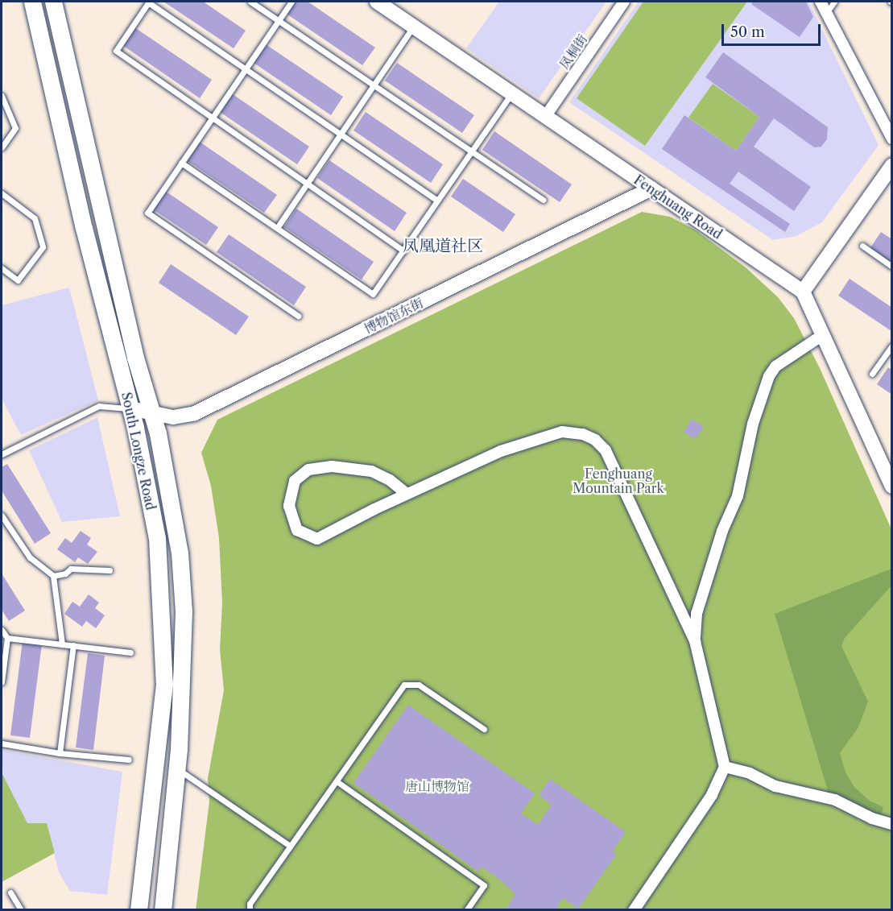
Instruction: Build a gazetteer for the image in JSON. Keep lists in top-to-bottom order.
{
  "streets": {
    "main road": ["South Longze Road"],
    "street": ["凤桐街", "Fenghuang Road", "博物馆东街"]
  },
  "crossings": [
    ["凤桐街", "Fenghuang Road"],
    ["Fenghuang Road", "博物馆东街"],
    ["博物馆东街", "South Longze Road"]
  ],
  "districts": ["凤凰道社区"],
  "parks": ["Fenghuang Mountain Park", "唐山博物馆"],
  "scale_bar": "50 m"
}
